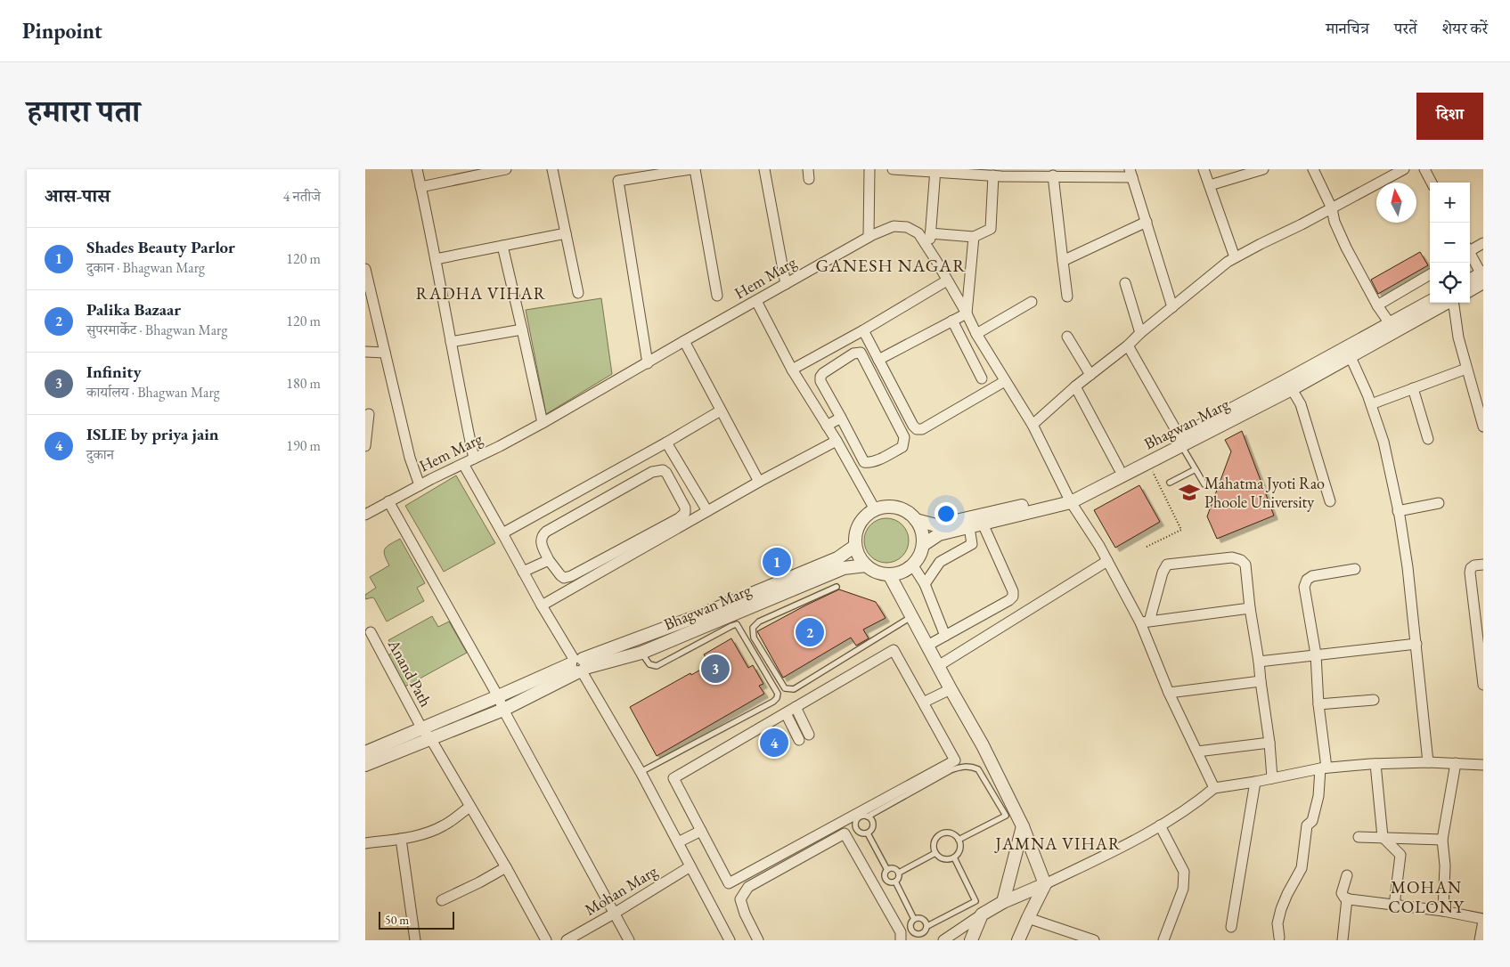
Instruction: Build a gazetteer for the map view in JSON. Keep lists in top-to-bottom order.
{
  "streets": {
    "street": [
      "Hem Marg",
      "Bhagwan Marg",
      "Anand Path",
      "Mohan Marg"
    ]
  },
  "crossings": [
    ["Hem Marg", "Bhagwan Marg"],
    ["Bhagwan Marg", "Anand Path"]
  ],
  "districts": [
    "GANESH NAGAR",
    "RADHA VIHAR",
    "JAMNA VIHAR",
    "MOHAN COLONY"
  ],
  "places": {
    "school or university": ["Mahatma Jyoti Rao Phoole University"]
  },
  "scale_bar": "50 m",
  "north": "top",
  "page": {
    "header": "Pinpoint",
    "nav": ["मानचित्र", "परतें", "शेयर करें"],
    "title": "हमारा पता",
    "buttons": "दिशा",
    "heading": ["आस-पास", "4 नतीजे"],
    "map_buttons": ["+", "−"],
    "list": [
      {
        "mark": "1",
        "name": "Shades Beauty Parlor",
        "note": "दुकान · Bhagwan Marg",
        "value": "120 m"
      },
      {
        "mark": "2",
        "name": "Palika Bazaar",
        "note": "सुपरमार्केट · Bhagwan Marg",
        "value": "120 m"
      },
      {
        "mark": "3",
        "name": "Infinity",
        "note": "कार्यालय · Bhagwan Marg",
        "value": "180 m"
      },
      {
        "mark": "4",
        "name": "ISLIE by priya jain",
        "note": "दुकान",
        "value": "190 m"
      }
    ],
    "pins": [
      "1",
      "2",
      "3",
      "4"
    ],
    "scale": "50 m"
  }
}
